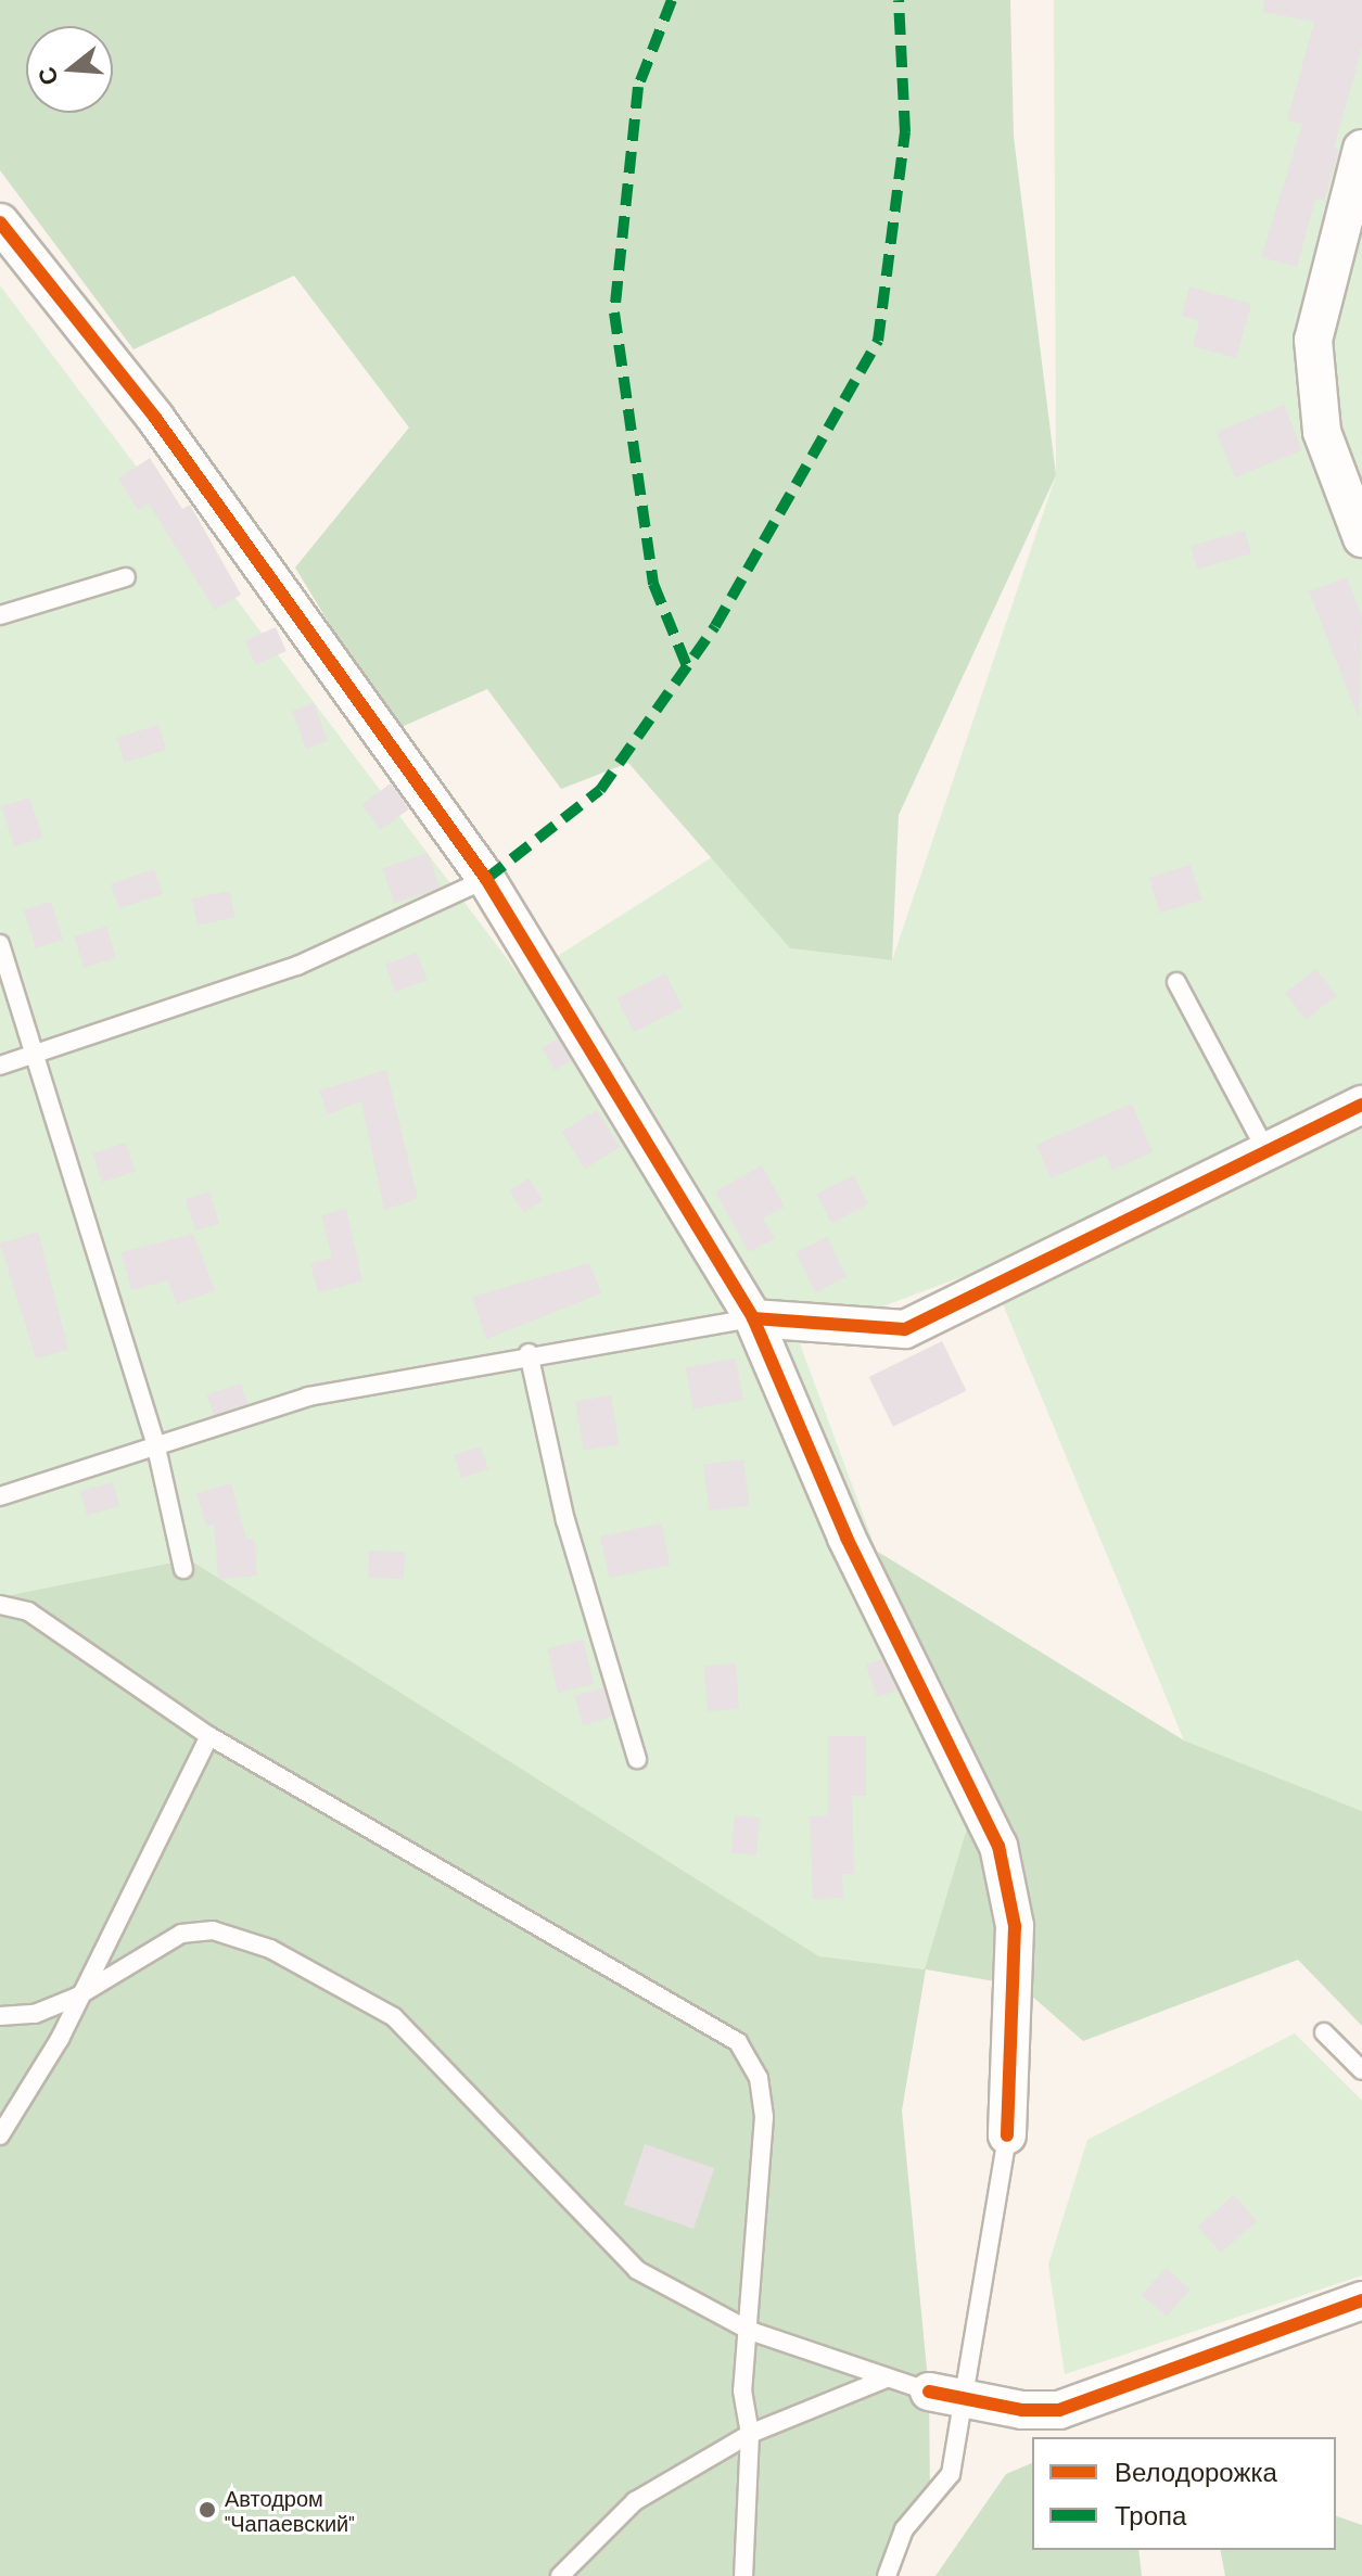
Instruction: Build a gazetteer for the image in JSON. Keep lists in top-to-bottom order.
{
  "places": ["Автодром \"Чапаевский\""],
  "legend": ["Велодорожка", "Тропа"],
  "north": "left"
}
